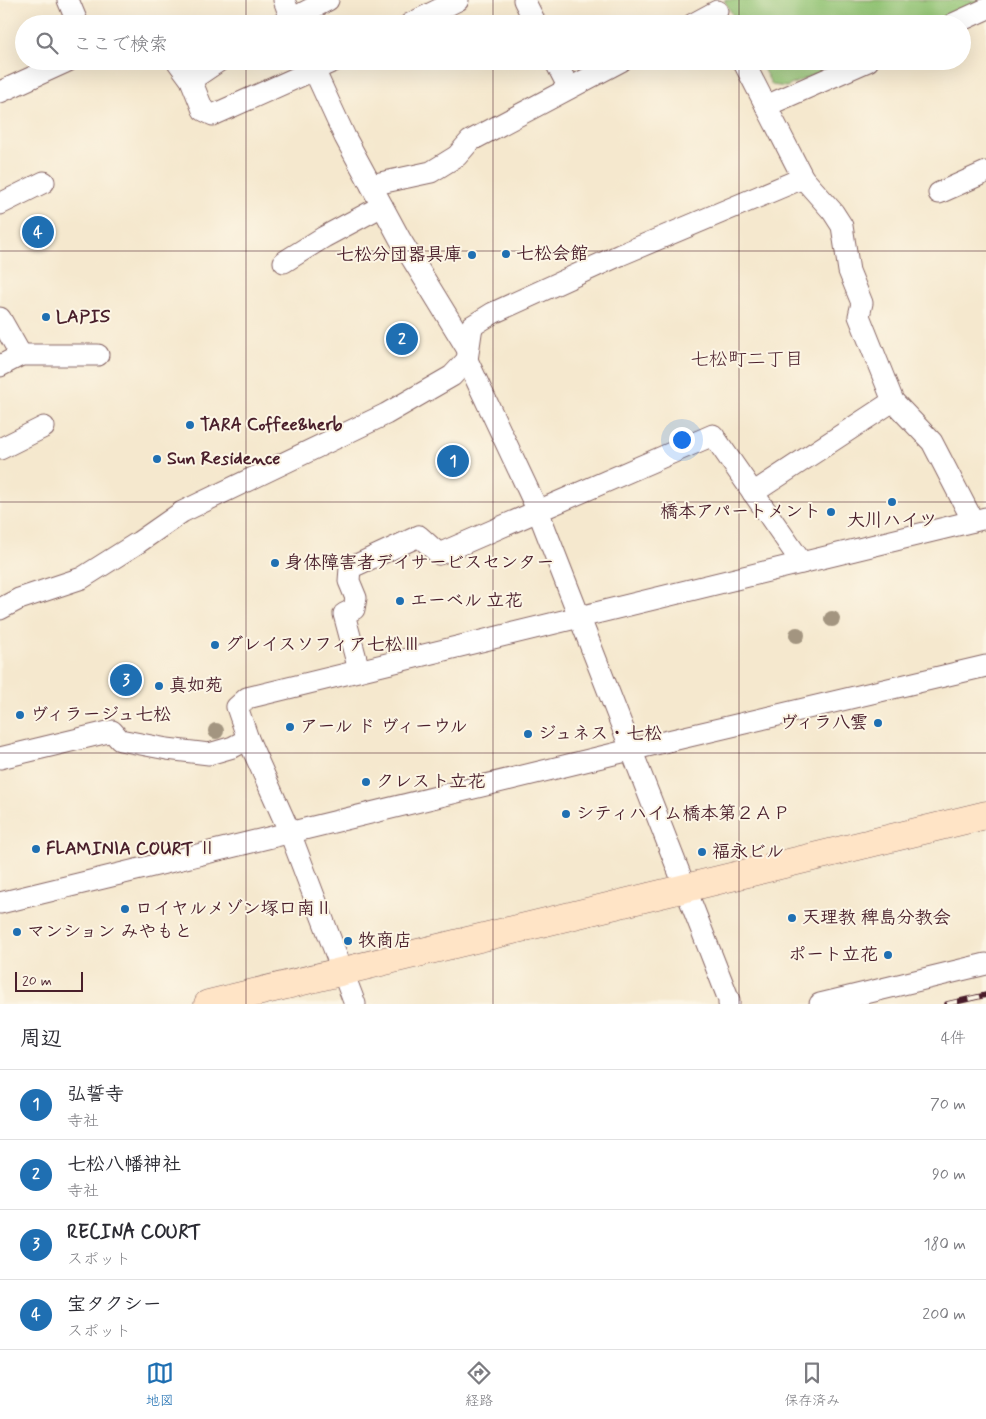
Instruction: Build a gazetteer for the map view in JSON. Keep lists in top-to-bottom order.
{
  "districts": ["七松町二丁目"],
  "places": [
    "七松会館",
    "七松分団器具庫",
    "LAPIS",
    "TARA Coffee&herb",
    "Sun Residence",
    "大川ハイツ",
    "橋本アパートメント",
    "身体障害者デイサービスセンター",
    "エーベル 立花",
    "グレイスソフィア七松Ⅲ",
    "真如苑",
    "ヴィラージュ七松",
    "ヴィラ八雲",
    "アール ド ヴィーウル",
    "ジュネス・七松",
    "クレスト立花",
    "シティハイム橋本第２ＡＰ",
    "FLAMINIA COURT Ⅱ",
    "福永ビル",
    "ロイヤルメゾン塚口南Ⅱ",
    "天理教 稗島分教会",
    "マンション みやもと",
    "牧商店",
    "ポート立花"
  ],
  "scale_bar": "20 m",
  "page": {
    "search": "ここで検索",
    "pins": [
      "4",
      "2",
      "1",
      "3"
    ],
    "scale": "20 m",
    "heading": ["周辺", "4件"],
    "list": [
      {
        "mark": "1",
        "name": "弘誓寺",
        "note": "寺社",
        "value": "70 m"
      },
      {
        "mark": "2",
        "name": "七松八幡神社",
        "note": "寺社",
        "value": "90 m"
      },
      {
        "mark": "3",
        "name": "RECINA COURT",
        "note": "スポット",
        "value": "180 m"
      },
      {
        "mark": "4",
        "name": "宝タクシー",
        "note": "スポット",
        "value": "200 m"
      }
    ],
    "nav": ["地図", "経路", "保存済み"]
  }
}
